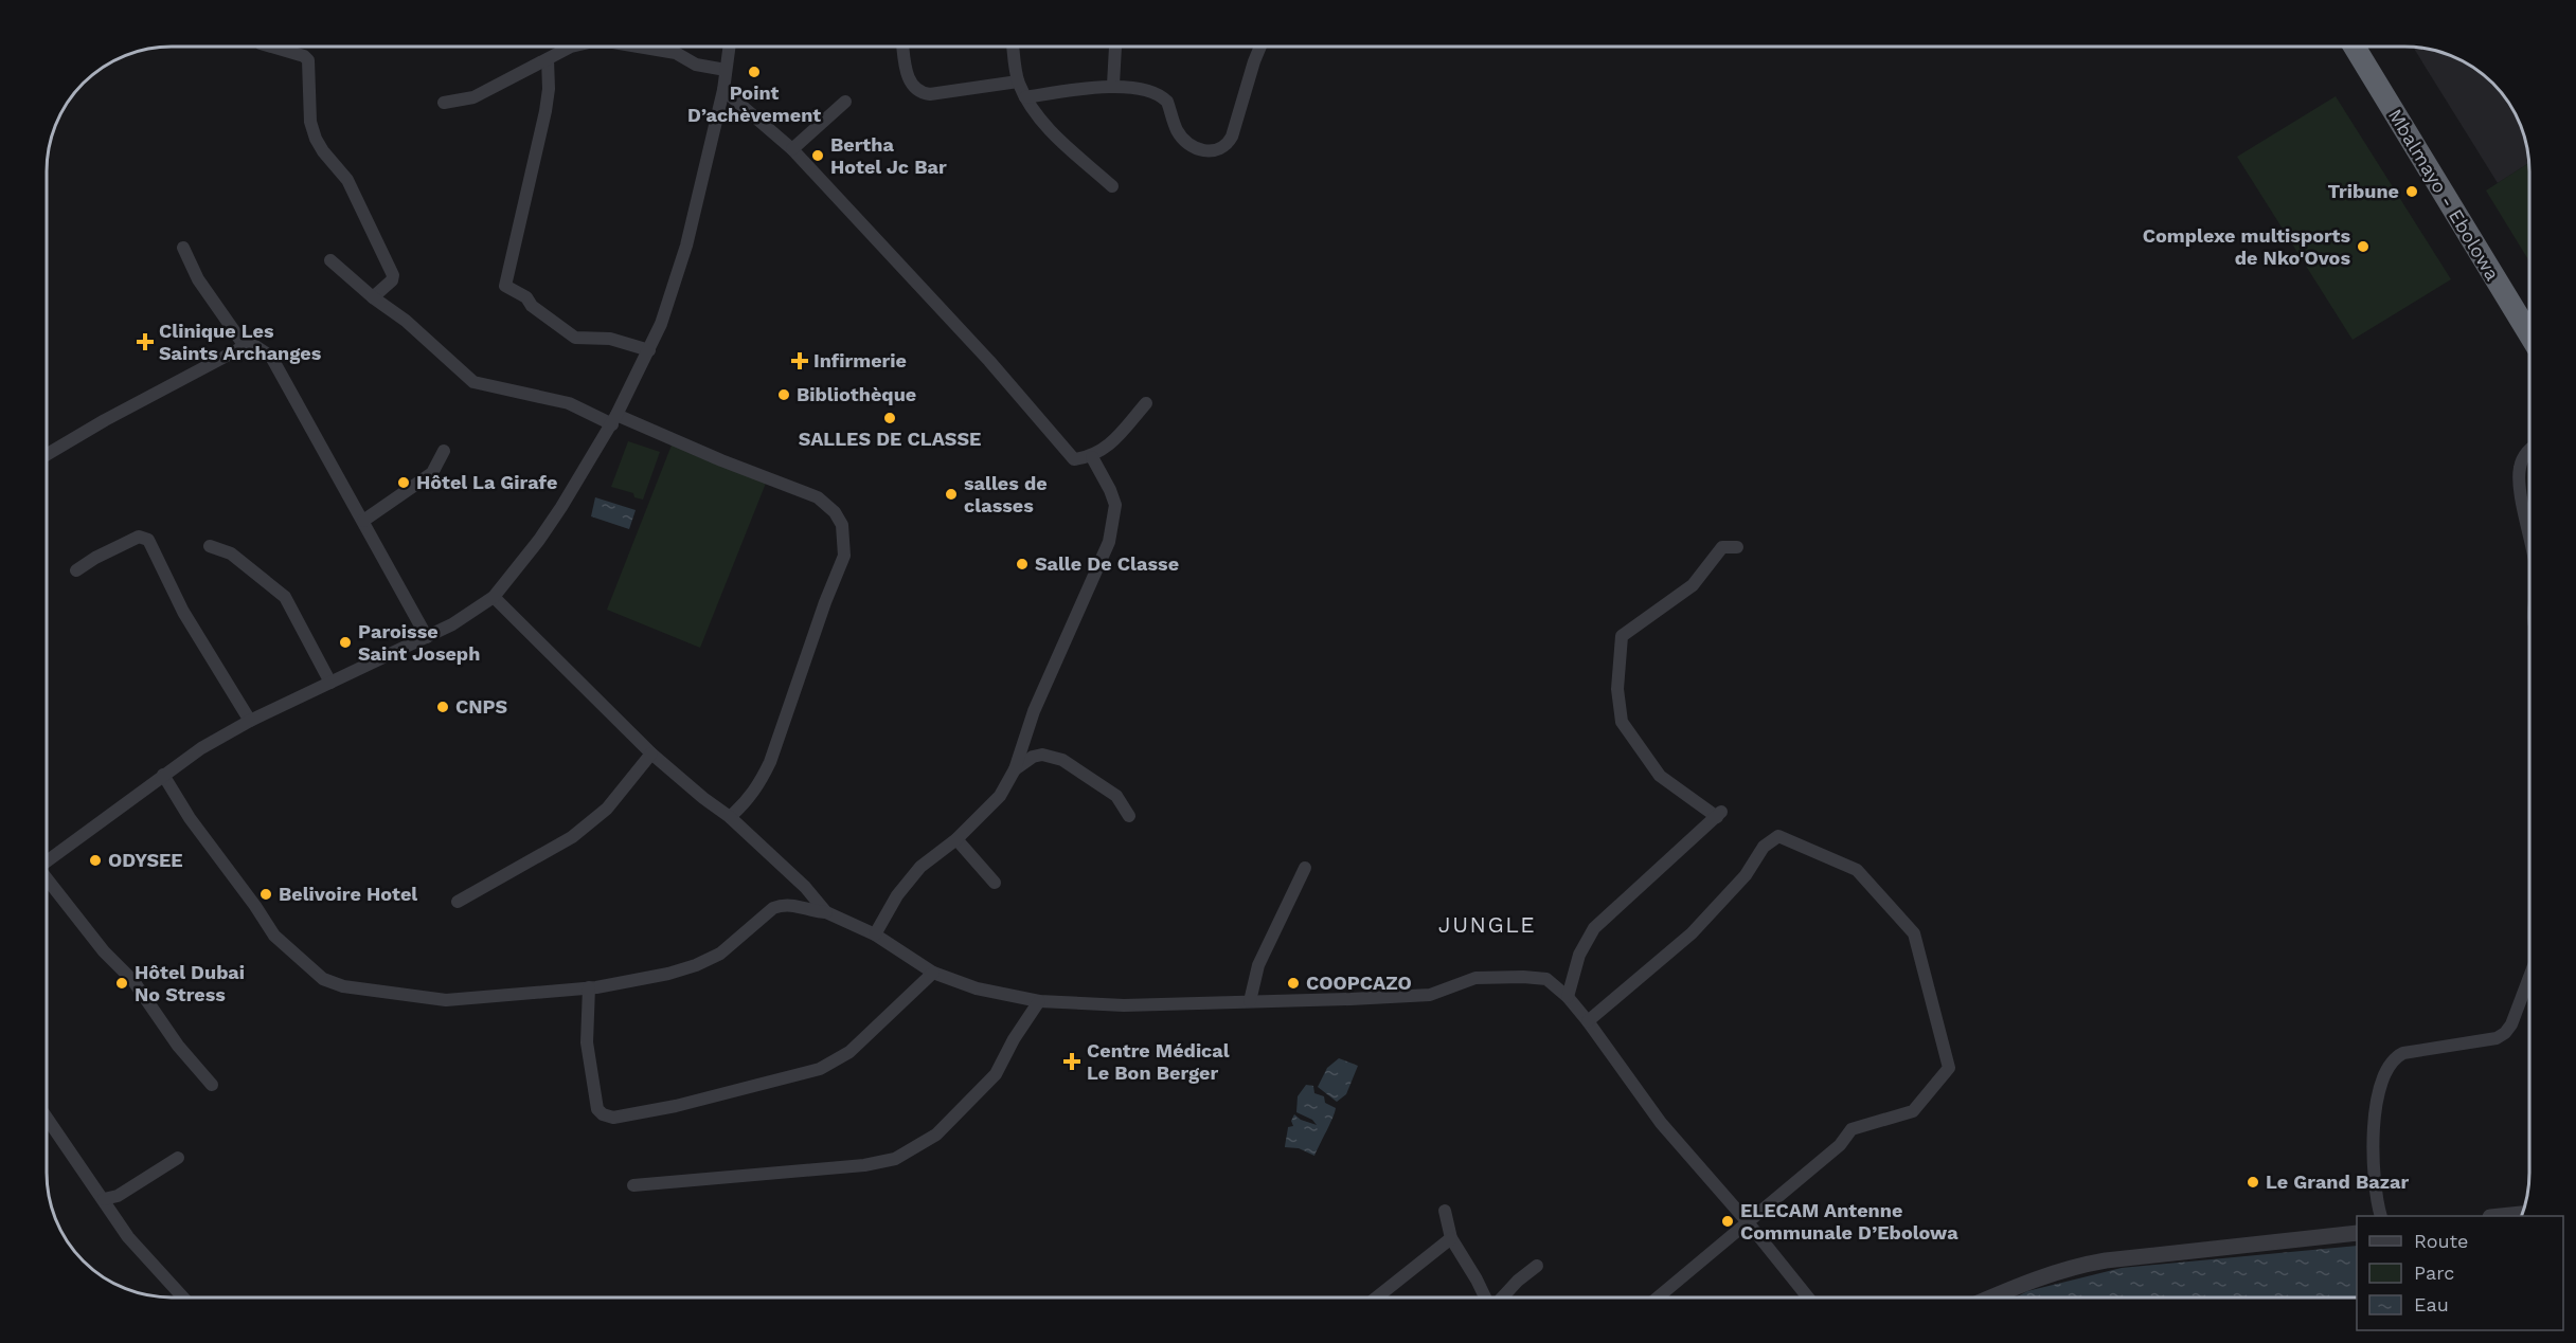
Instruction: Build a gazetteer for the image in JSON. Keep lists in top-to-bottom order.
{
  "streets": {
    "highway": ["Mbalmayo - Ebolowa"]
  },
  "districts": ["JUNGLE"],
  "places": {
    "other": [
      "Point D’achèvement",
      "Bertha Hotel Jc Bar",
      "Tribune",
      "Complexe multisports de Nko'Ovos",
      "Bibliothèque",
      "SALLES DE CLASSE",
      "Hôtel La Girafe",
      "salles de classes",
      "Salle De Classe",
      "Paroisse Saint Joseph",
      "CNPS",
      "ODYSEE",
      "Belivoire Hotel",
      "Hôtel Dubai No Stress",
      "COOPCAZO",
      "Le Grand Bazar",
      "ELECAM Antenne Communale D’Ebolowa"
    ],
    "health": ["Clinique Les Saints Archanges", "Infirmerie", "Centre Médical Le Bon Berger"]
  },
  "legend": ["Route", "Parc", "Eau"]
}
